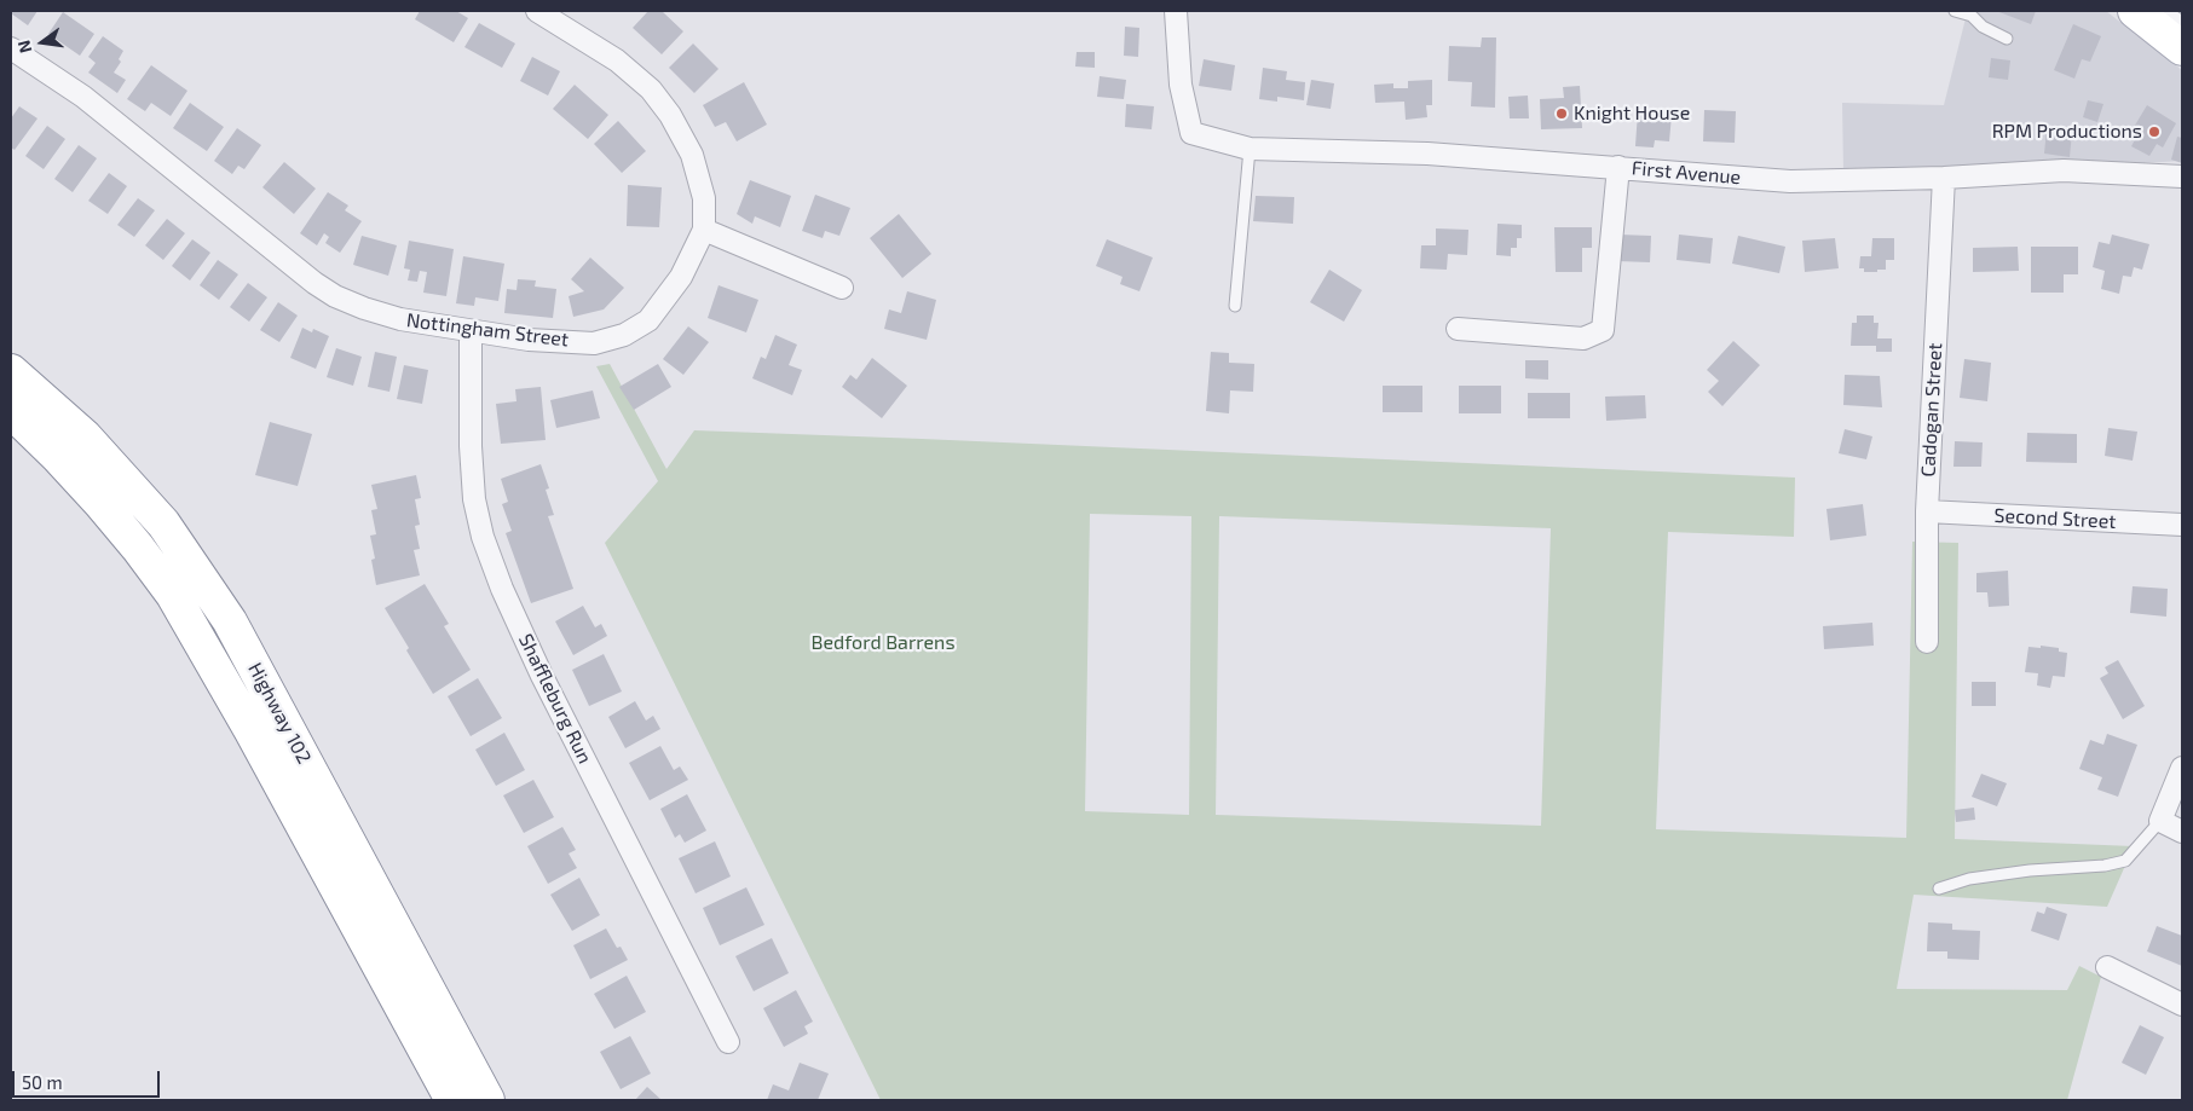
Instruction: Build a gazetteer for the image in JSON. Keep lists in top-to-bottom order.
{
  "streets": {
    "main road": ["Highway 102"],
    "street": [
      "First Avenue",
      "Nottingham Street",
      "Cadogan Street",
      "Second Street",
      "Shaffleburg Run"
    ]
  },
  "crossings": [
    ["First Avenue", "Cadogan Street"],
    ["Nottingham Street", "Shaffleburg Run"],
    ["Cadogan Street", "Second Street"]
  ],
  "parks": ["Bedford Barrens"],
  "places": ["Knight House", "RPM Productions"],
  "scale_bar": "50 m",
  "north": "left"
}
